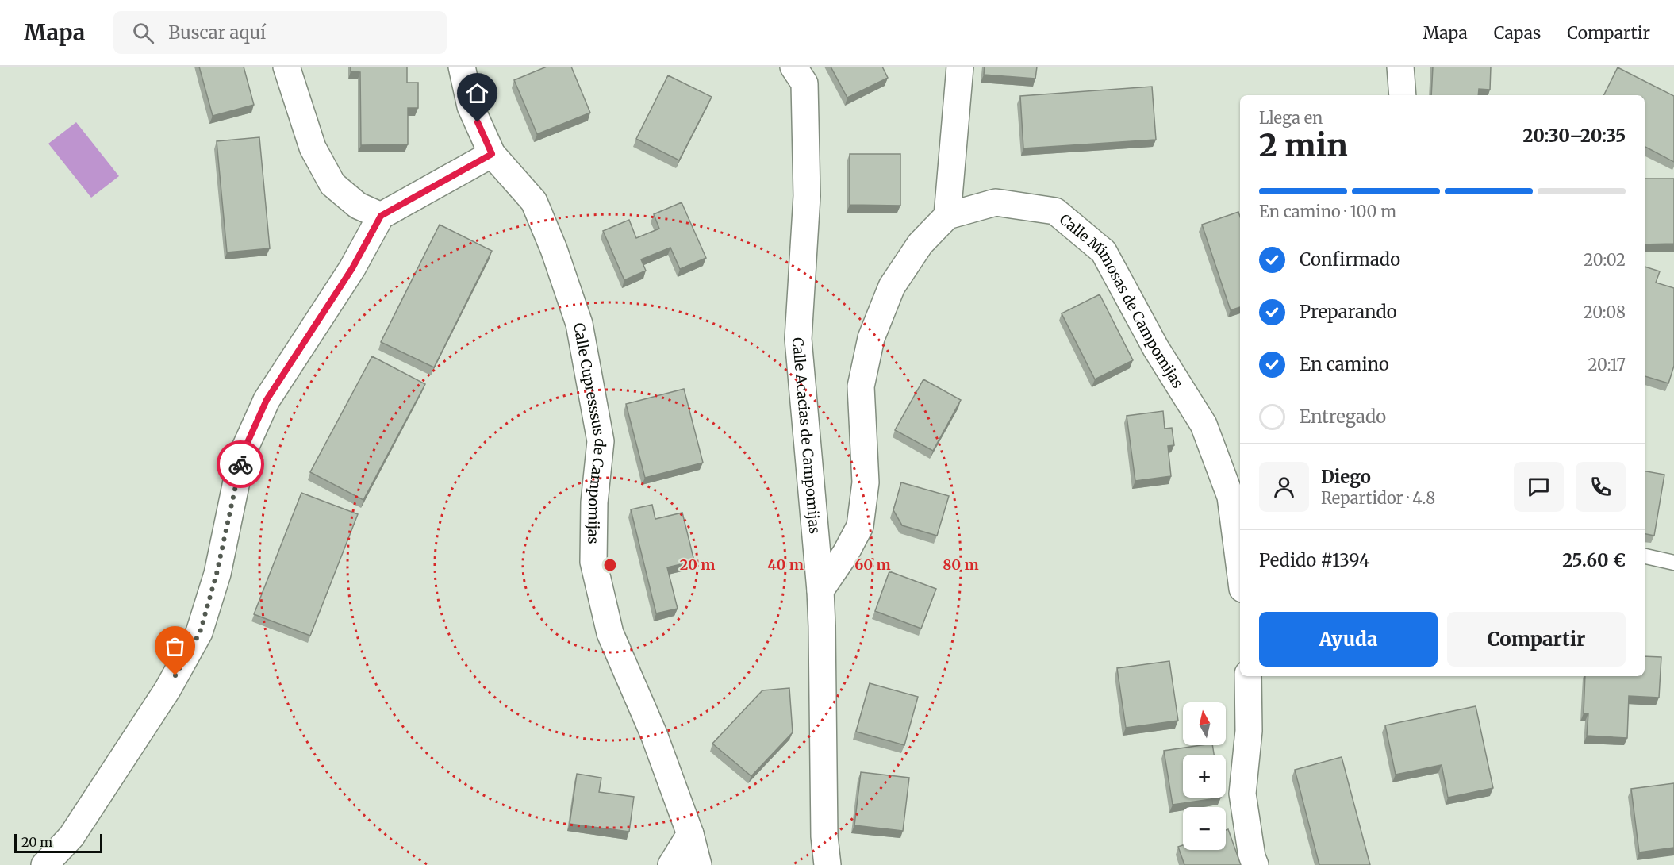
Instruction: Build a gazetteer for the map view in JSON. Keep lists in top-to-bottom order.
{
  "streets": {
    "street": ["Calle Mimosas de Campomijas", "Calle Cupresssus de Campomijas", "Calle Acacias de Campomijas"]
  },
  "scale_bar": "20 m",
  "north": "top",
  "page": {
    "header": "Mapa",
    "search": "Buscar aquí",
    "nav": ["Mapa", "Capas", "Compartir"],
    "heading": ["2 min", "Llega en", "20:30–20:35"],
    "panel": [
      "Diego",
      "Repartidor · 4.8",
      "Pedido #1394",
      "25.60 €"
    ],
    "bar": "En camino · 100 m",
    "list": [
      ["Confirmado", "20:02"],
      ["Preparando", "20:08"],
      ["En camino", "20:17"],
      "Entregado"
    ],
    "buttons": ["Ayuda", "Compartir"],
    "map_buttons": ["+", "−"],
    "scale": "20 m"
  },
  "rings": [
    "20 m",
    "40 m",
    "60 m",
    "80 m"
  ]
}
